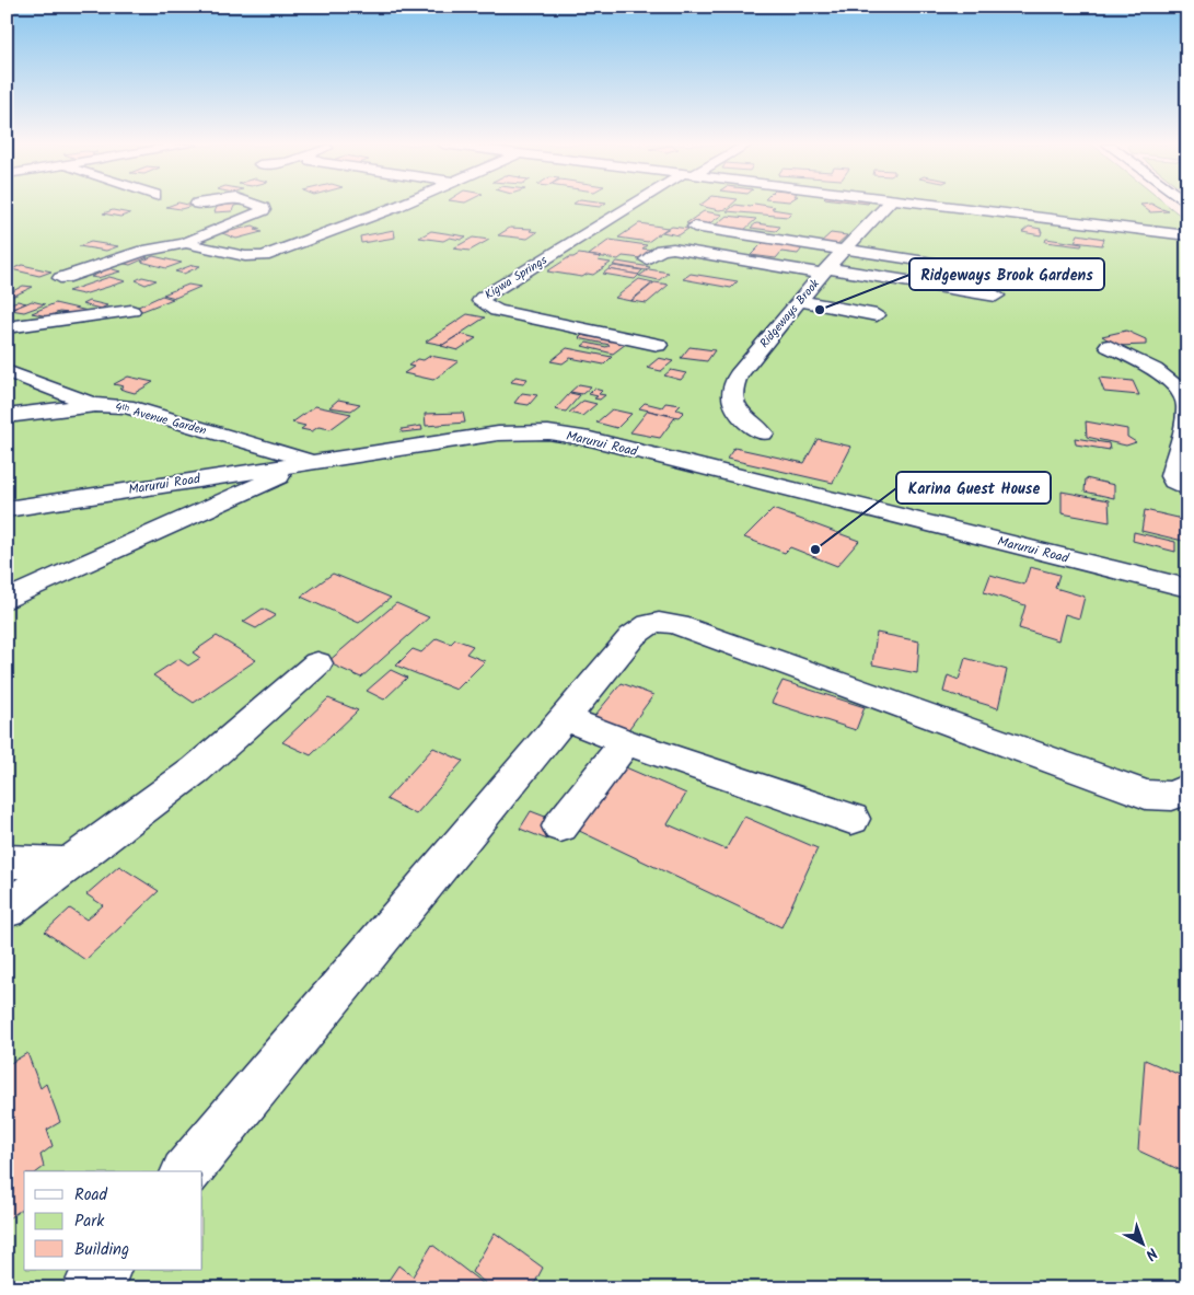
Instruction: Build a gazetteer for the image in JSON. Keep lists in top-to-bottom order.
{
  "streets": {
    "street": [
      "Kigwa Springs",
      "Ridgeways Brook",
      "4ᵗʰ Avenue Garden",
      "Marurui Road"
    ]
  },
  "crossings": [
    ["4ᵗʰ Avenue Garden", "Marurui Road"]
  ],
  "places": ["Ridgeways Brook Gardens", "Karina Guest House"],
  "legend": ["Road", "Park", "Building"],
  "north": "bottom right"
}
